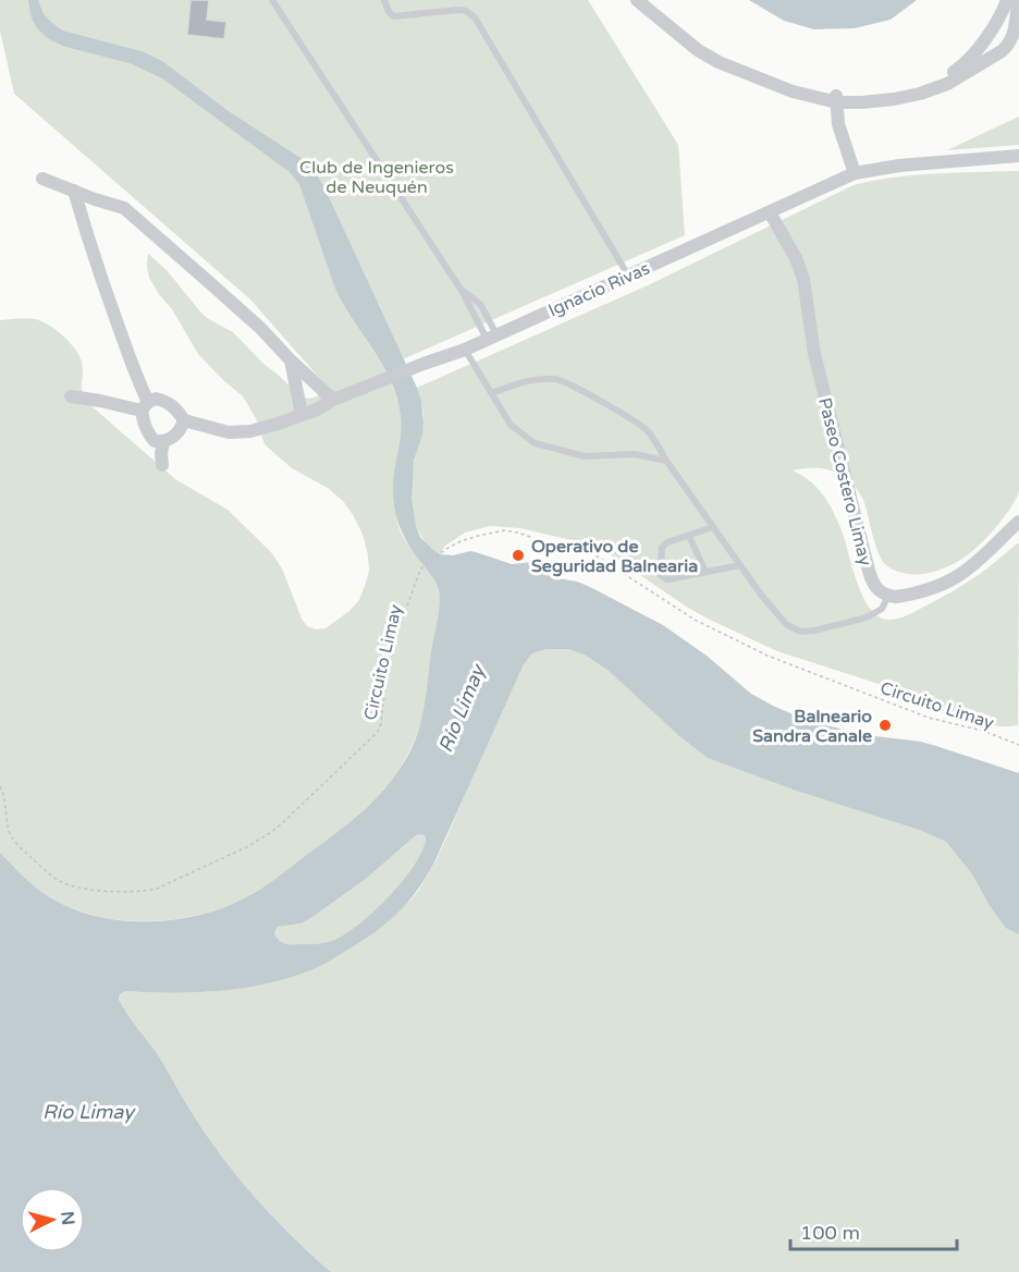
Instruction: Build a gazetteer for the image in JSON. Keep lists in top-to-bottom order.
{
  "streets": {
    "street": ["Ignacio Rivas", "Paseo Costero Limay"],
    "path": ["Circuito Limay"]
  },
  "crossings": [
    ["Ignacio Rivas", "Paseo Costero Limay"]
  ],
  "water": ["Río Limay"],
  "parks": ["Club de Ingenieros de Neuquén"],
  "places": ["Operativo de Seguridad Balnearia", "Balneario Sandra Canale"],
  "scale_bar": "100 m",
  "north": "right"
}
